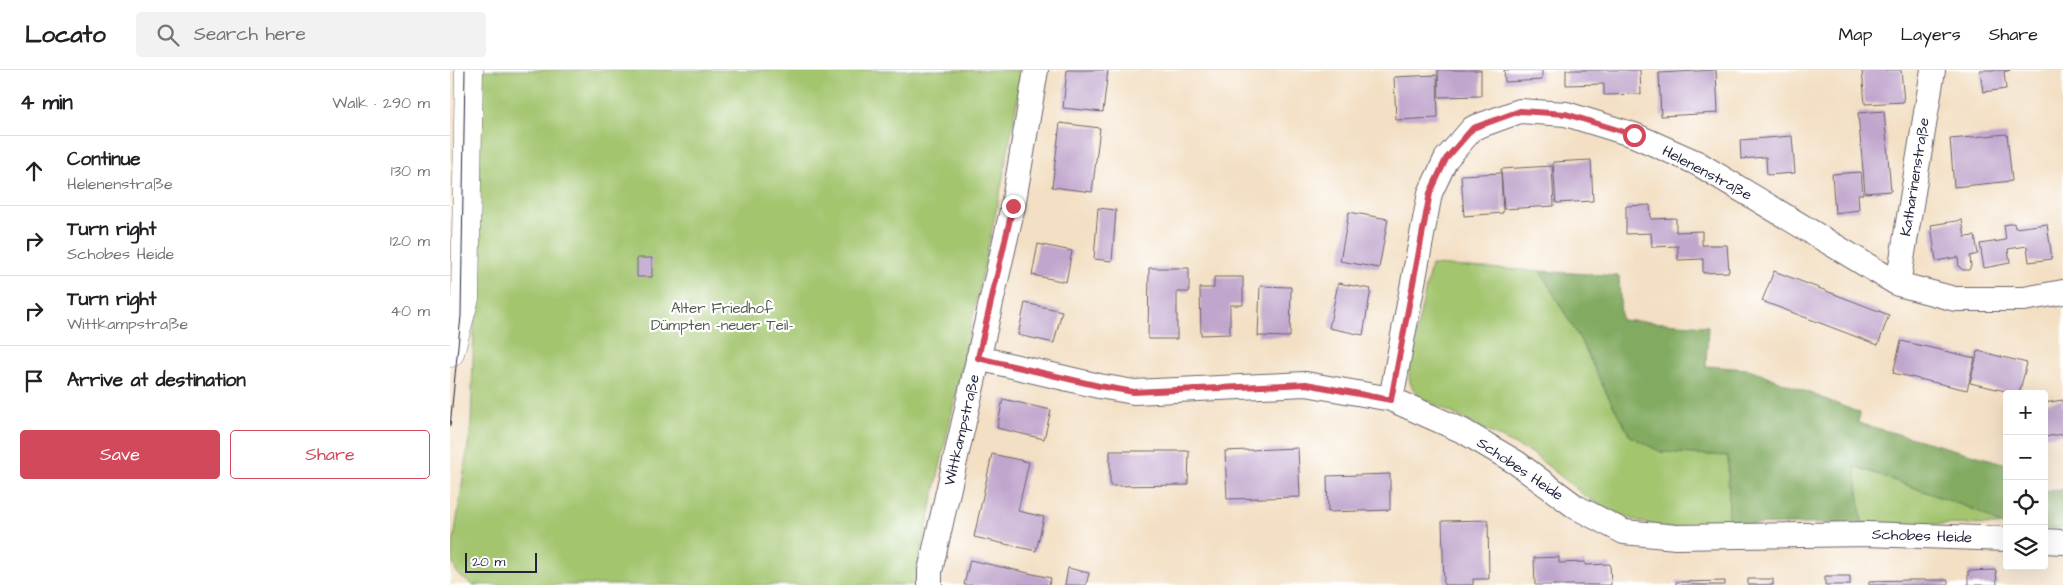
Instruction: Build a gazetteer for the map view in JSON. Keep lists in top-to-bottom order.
{
  "streets": {
    "street": [
      "Helenenstraße",
      "Katharinenstraße",
      "Wittkampstraße",
      "Schobes Heide"
    ]
  },
  "crossings": [
    ["Helenenstraße", "Katharinenstraße"],
    ["Helenenstraße", "Schobes Heide"],
    ["Wittkampstraße", "Schobes Heide"]
  ],
  "parks": ["Alter Friedhof Dümpten -neuer Teil-"],
  "scale_bar": "20 m",
  "page": {
    "header": "Locato",
    "search": "Search here",
    "nav": ["Map", "Layers", "Share"],
    "heading": ["4 min", "Walk · 290 m"],
    "list": [
      ["Continue", "Helenenstraße", "130 m"],
      ["Turn right", "Schobes Heide", "120 m"],
      ["Turn right", "Wittkampstraße", "40 m"],
      "Arrive at destination"
    ],
    "map_buttons": ["+", "−"],
    "buttons": ["Save", "Share"],
    "scale": "20 m"
  }
}
